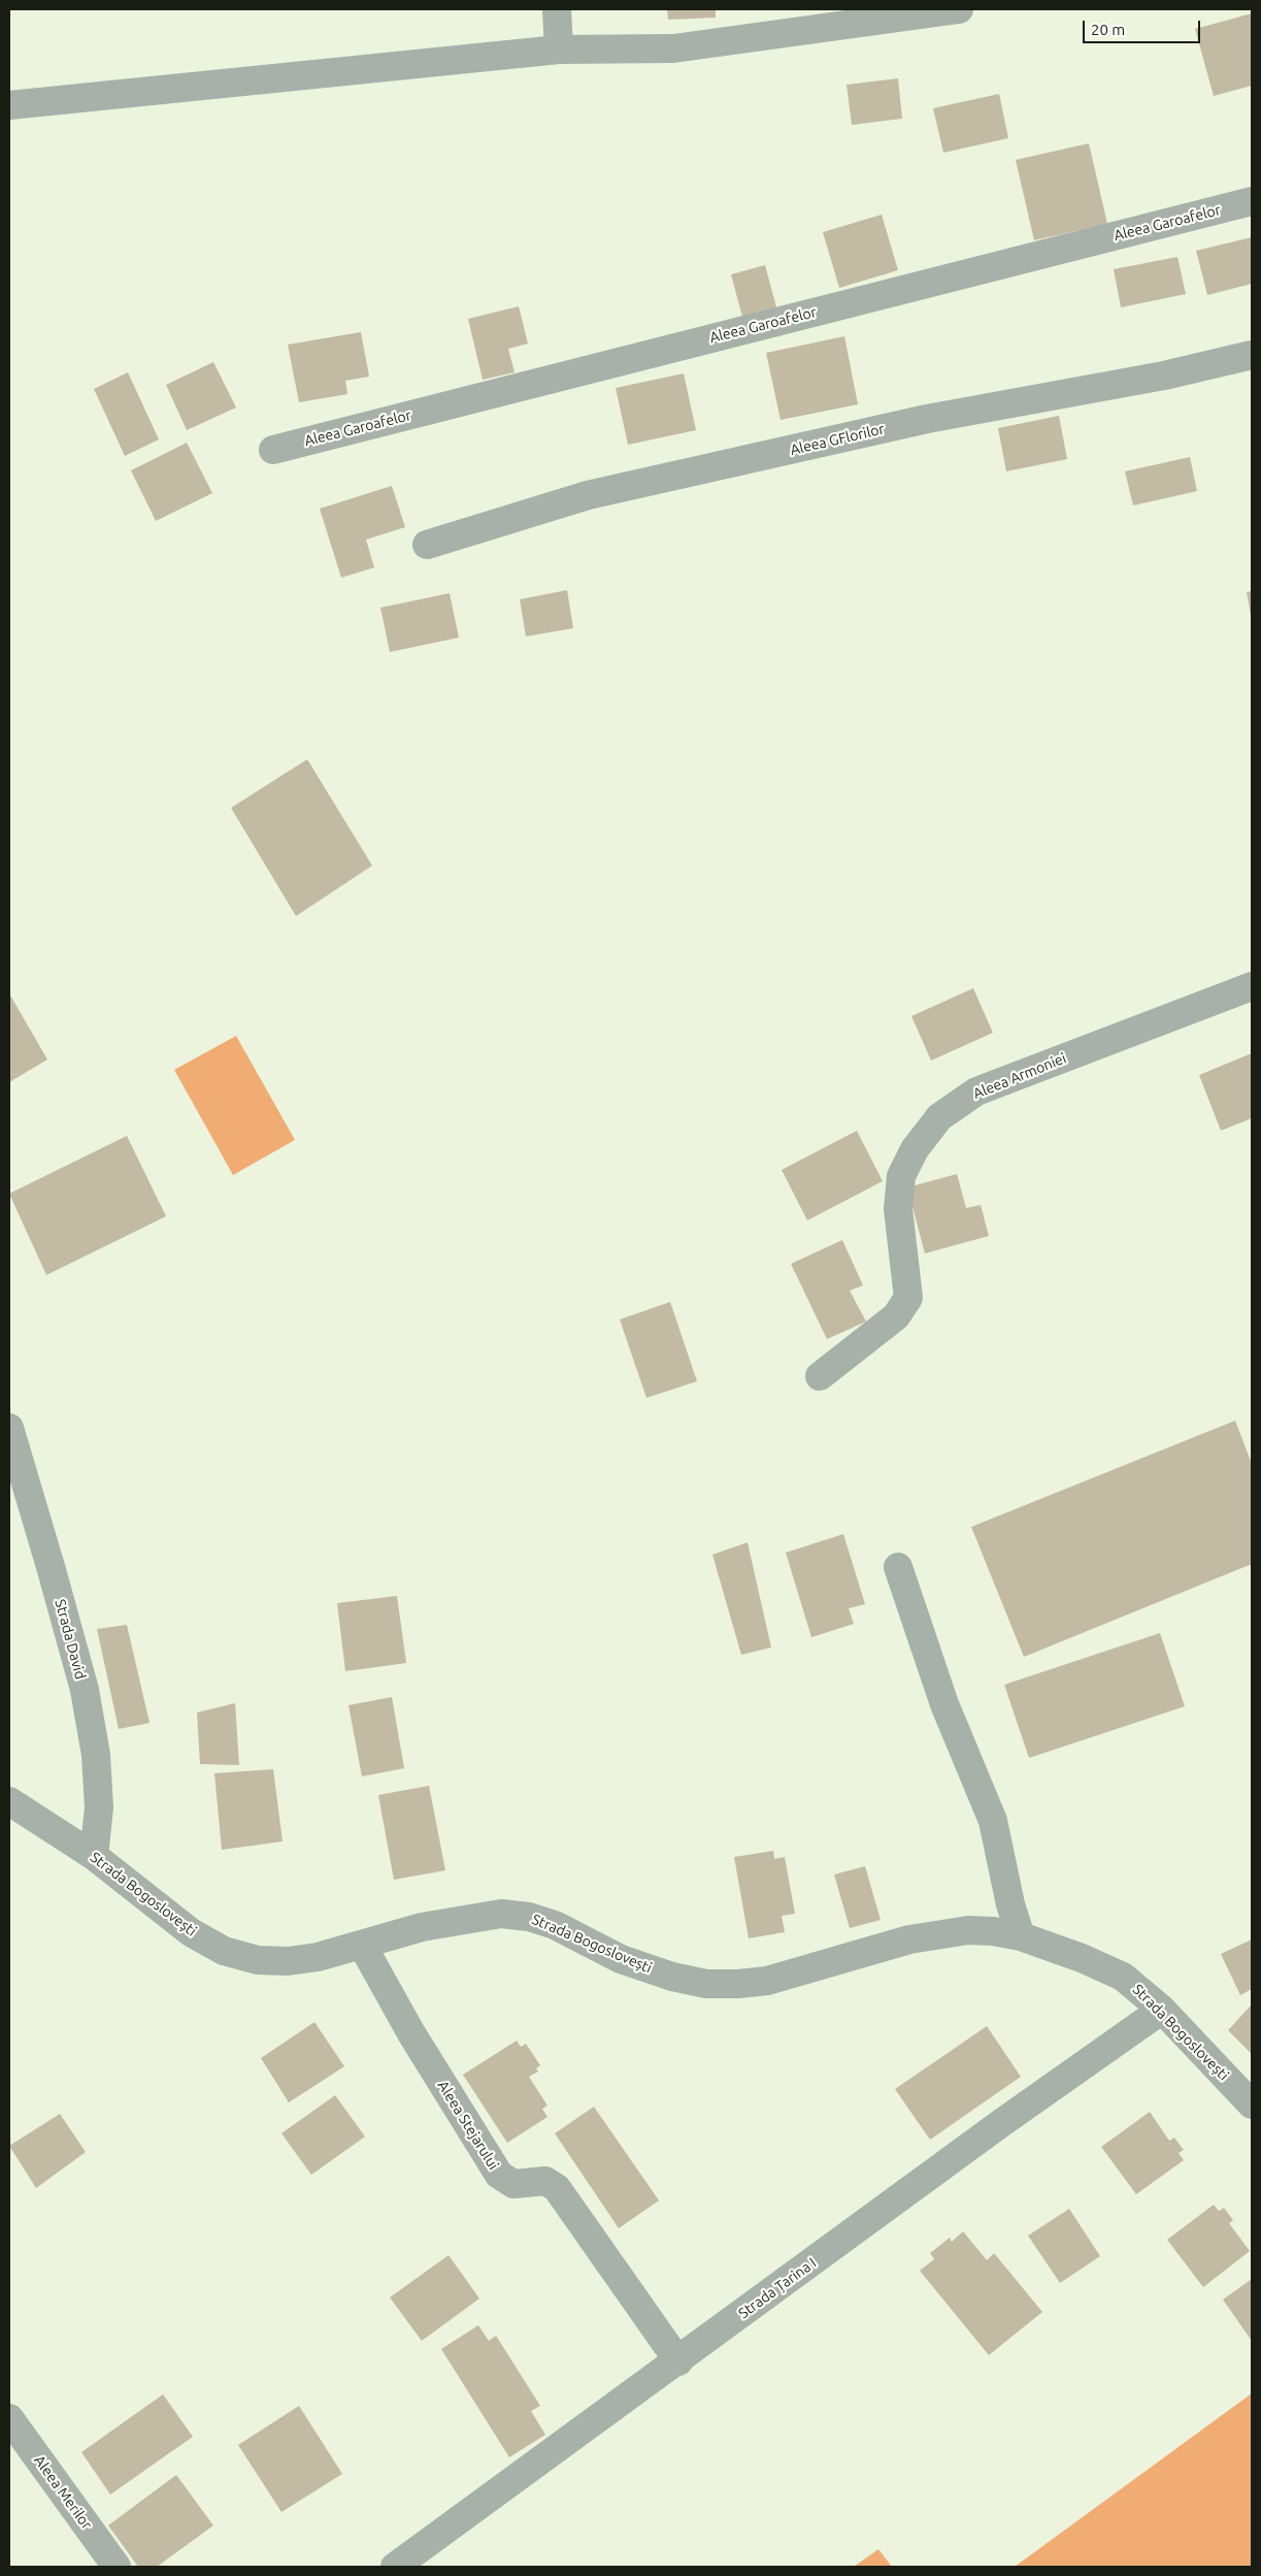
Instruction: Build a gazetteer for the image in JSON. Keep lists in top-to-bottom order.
{
  "streets": {
    "street": [
      "Aleea Garoafelor",
      "Aleea GFlorilor",
      "Aleea Armoniei",
      "Strada David",
      "Strada Bogoslovești",
      "Aleea Stejarului",
      "Strada Țarina I",
      "Aleea Merilor"
    ]
  },
  "crossings": [
    ["Strada David", "Strada Bogoslovești"],
    ["Strada Bogoslovești", "Aleea Stejarului"],
    ["Strada Bogoslovești", "Strada Țarina I"],
    ["Aleea Stejarului", "Strada Țarina I"]
  ],
  "scale_bar": "20 m"
}
